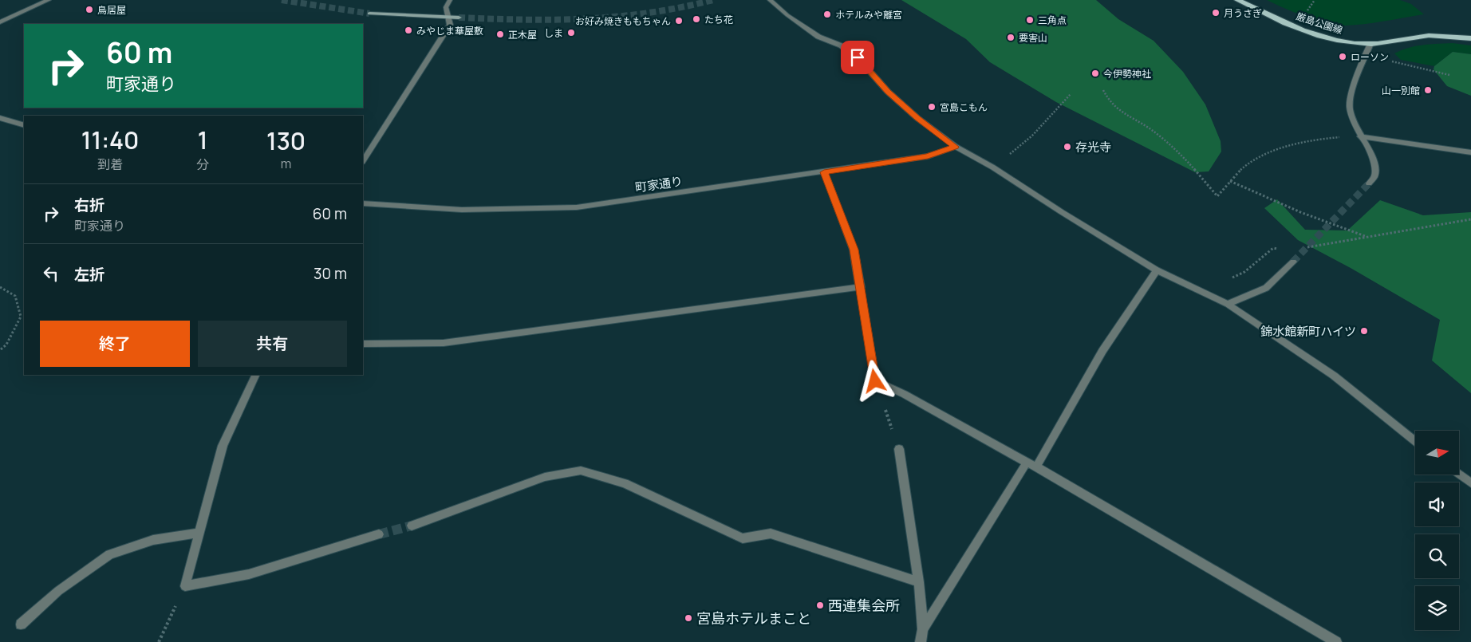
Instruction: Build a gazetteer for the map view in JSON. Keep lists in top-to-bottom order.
{
  "streets": {
    "main road": ["厳島公園線"],
    "street": ["町家通り"]
  },
  "places": [
    "鳥居屋",
    "月うさぎ",
    "ホテルみや離宮",
    "たち花",
    "三角点",
    "お好み焼きももちゃん",
    "みやじま華屋敷",
    "しま",
    "正木屋",
    "要害山",
    "ローソン",
    "今伊勢神社",
    "山一別館",
    "宮島こもん",
    "存光寺",
    "錦水館新町ハイツ",
    "西連集会所",
    "宮島ホテルまこと"
  ],
  "north": "right",
  "page": {
    "turn": ["60 m", "町家通り"],
    "eta": [
      "11:40",
      "到着",
      "1",
      "分",
      "130",
      "m"
    ],
    "list": [
      {
        "name": "右折",
        "note": "町家通り",
        "value": "60 m"
      },
      {
        "name": "左折",
        "value": "30 m"
      }
    ],
    "buttons": ["終了", "共有"]
  }
}
